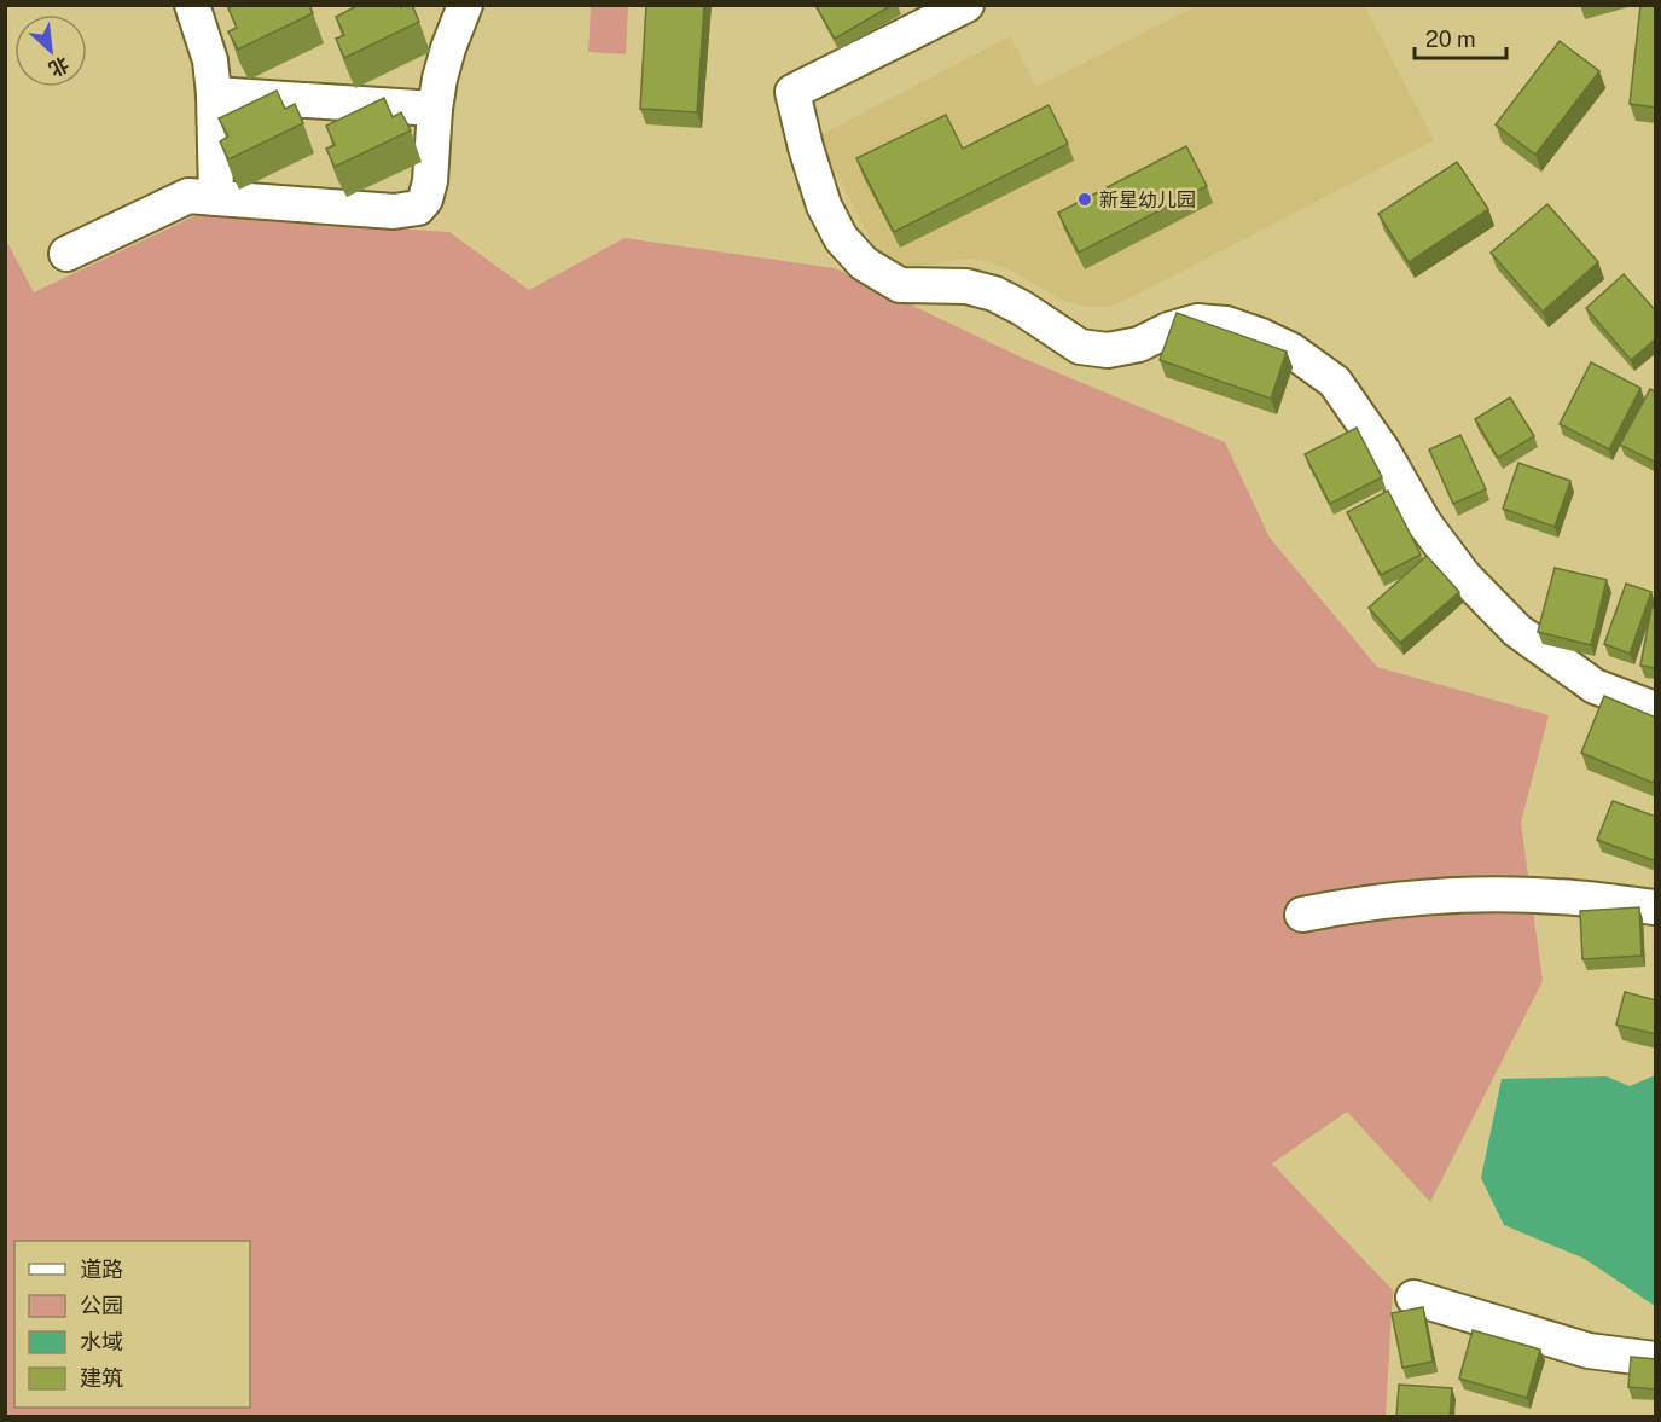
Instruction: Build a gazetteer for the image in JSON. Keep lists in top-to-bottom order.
{
  "places": ["新星幼儿园"],
  "legend": [
    "道路",
    "公园",
    "水域",
    "建筑"
  ],
  "scale_bar": "20 m",
  "north": "bottom right"
}
